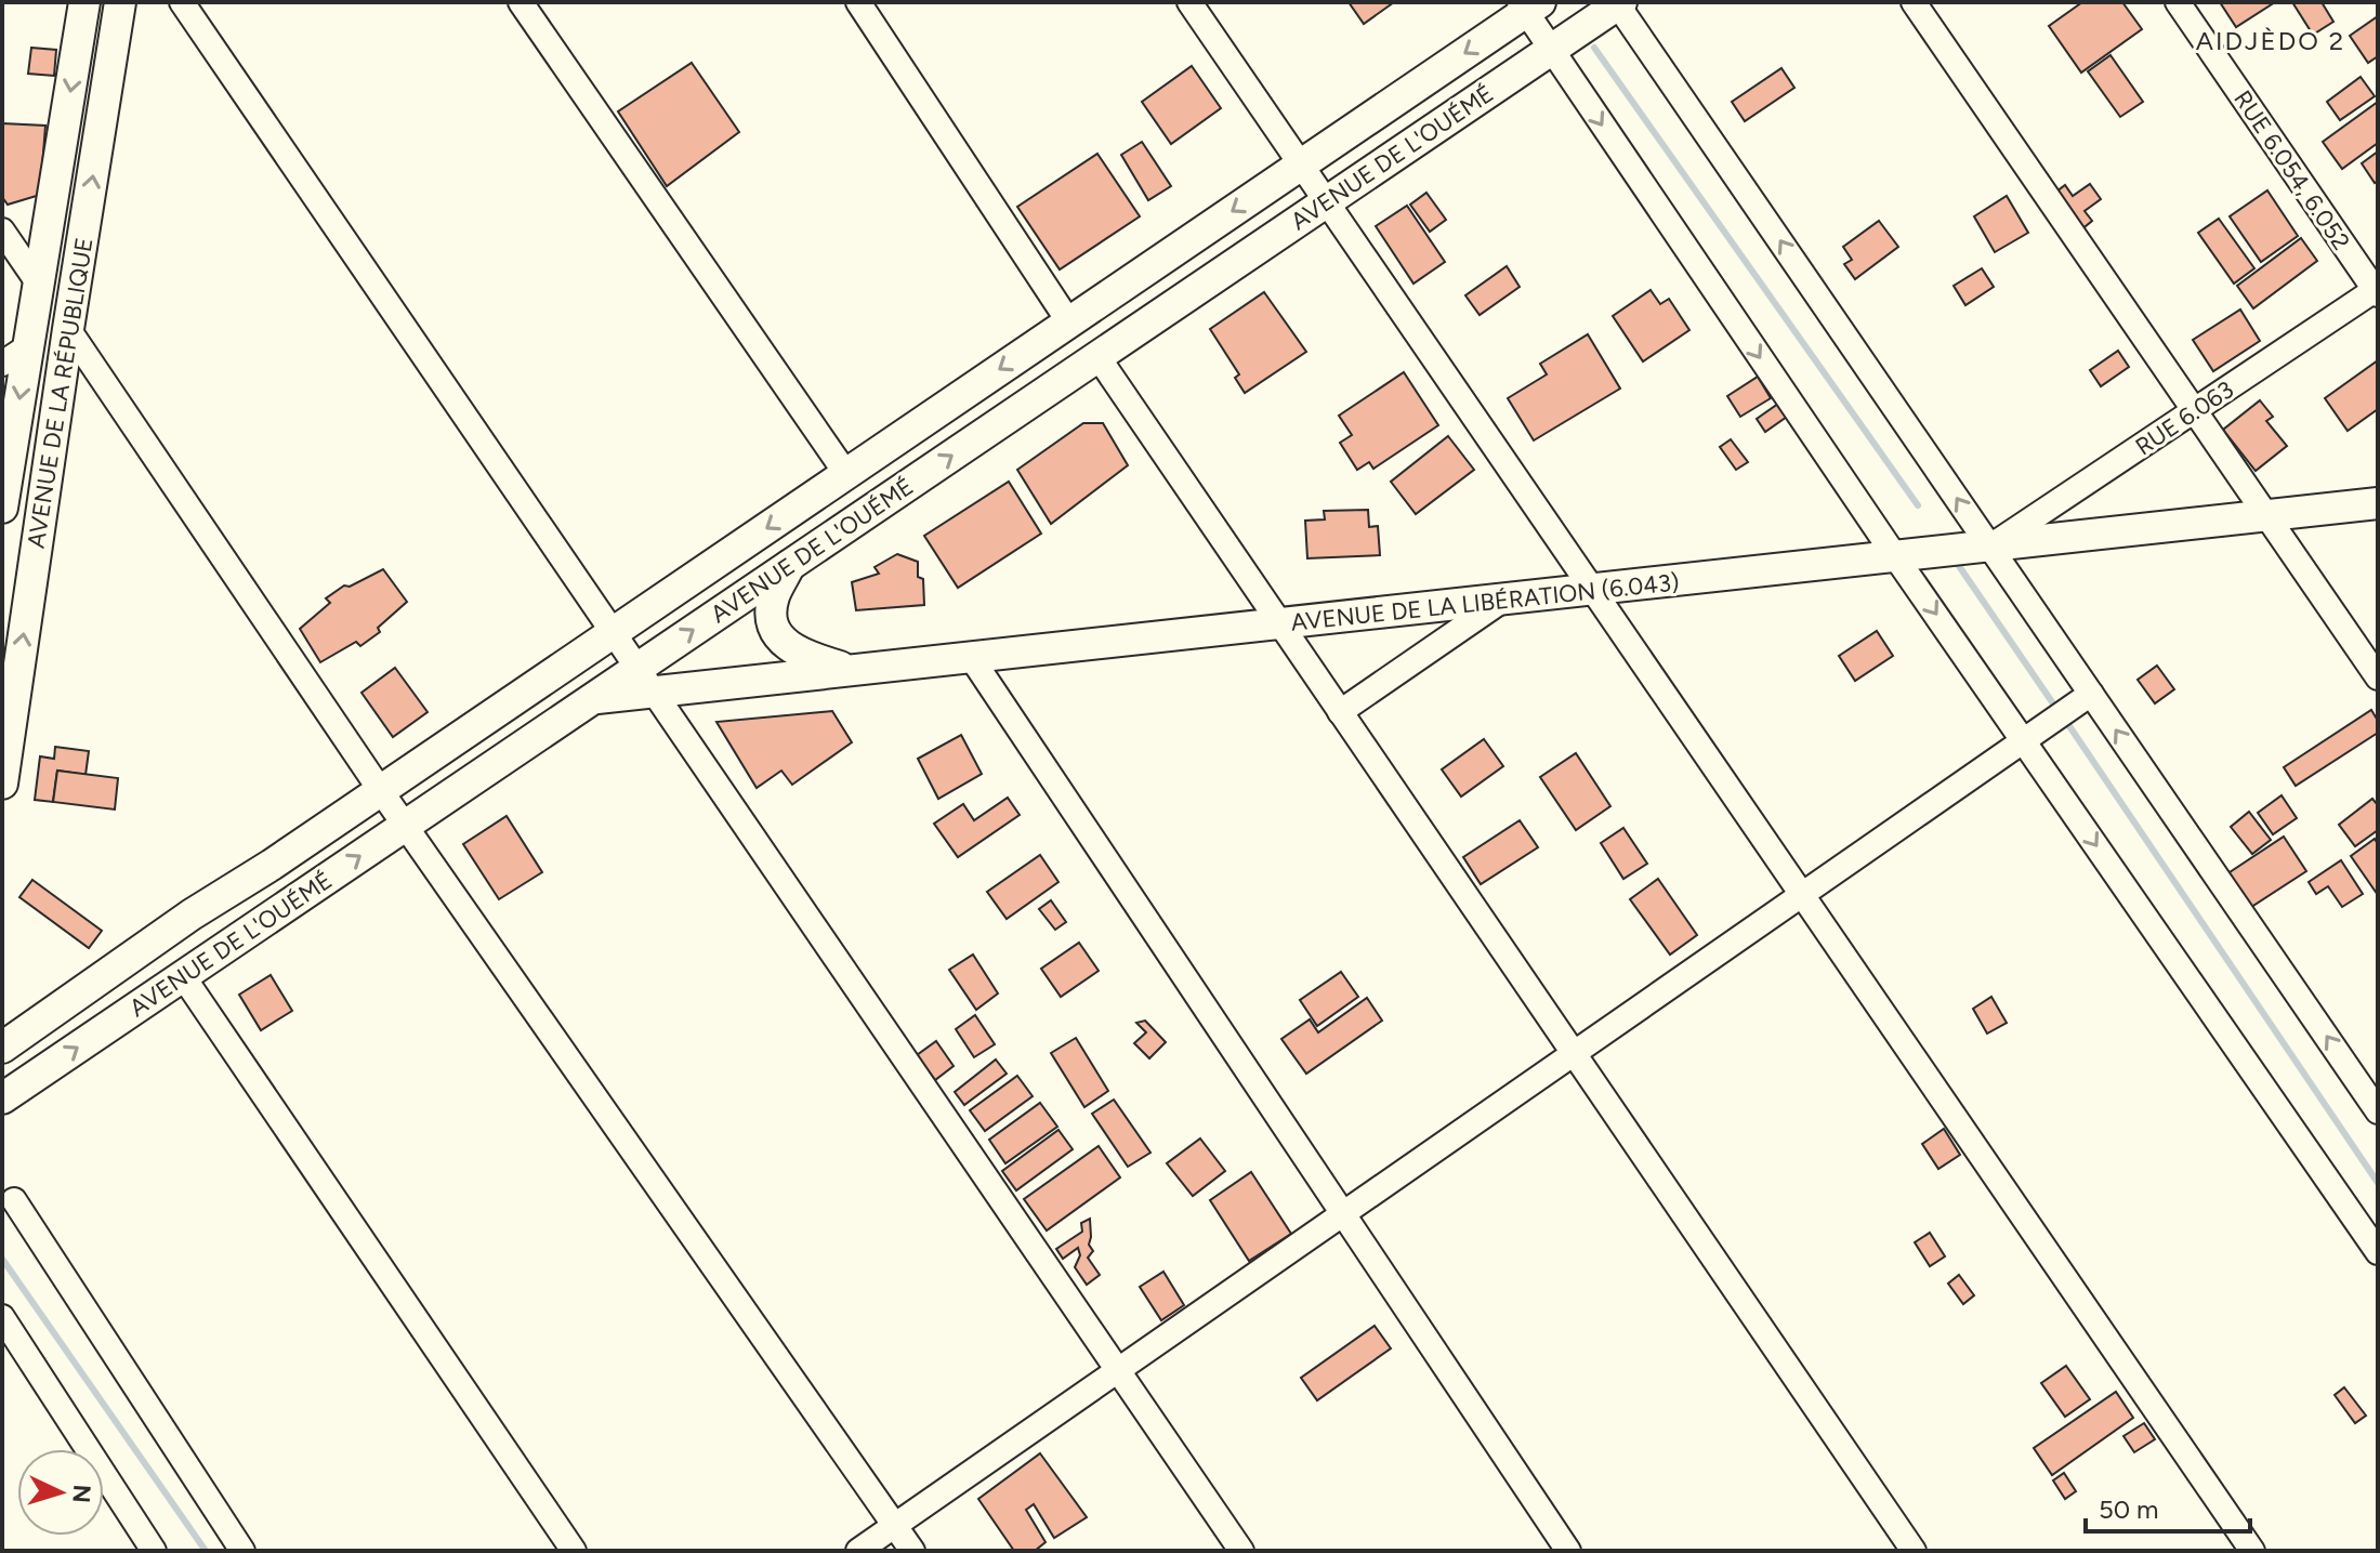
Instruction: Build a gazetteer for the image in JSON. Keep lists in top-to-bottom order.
{
  "streets": {
    "main road": ["AVENUE DE L'OUÉMÉ", "AVENUE DE LA RÉPUBLIQUE", "AVENUE DE LA LIBÉRATION (6.043)"],
    "street": ["RUE 6.054, 6.052", "RUE 6.063"]
  },
  "crossings": [
    ["AVENUE DE L'OUÉMÉ", "AVENUE DE LA LIBÉRATION (6.043)"],
    ["RUE 6.054, 6.052", "RUE 6.063"],
    ["RUE 6.063", "AVENUE DE LA LIBÉRATION (6.043)"]
  ],
  "districts": ["AIDJÈDO 2"],
  "scale_bar": "50 m",
  "north": "right"
}
